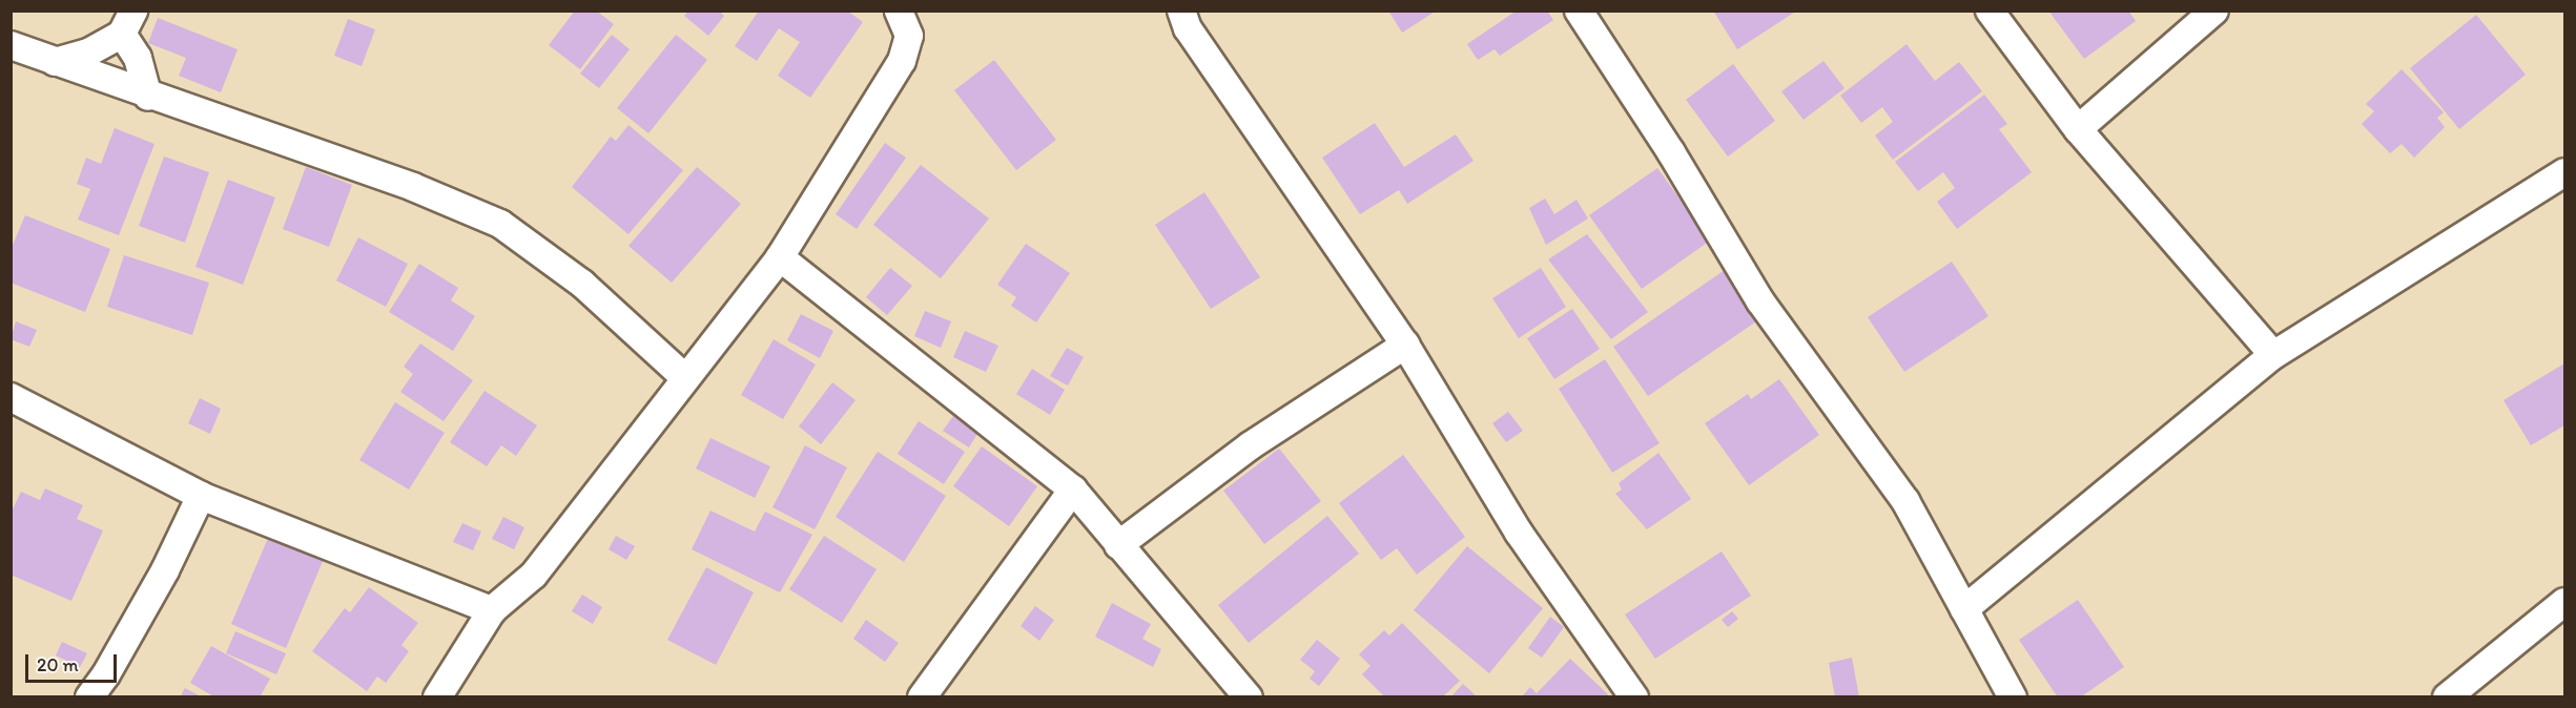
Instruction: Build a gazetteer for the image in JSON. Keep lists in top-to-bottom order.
{
  "scale_bar": "20 m"
}
